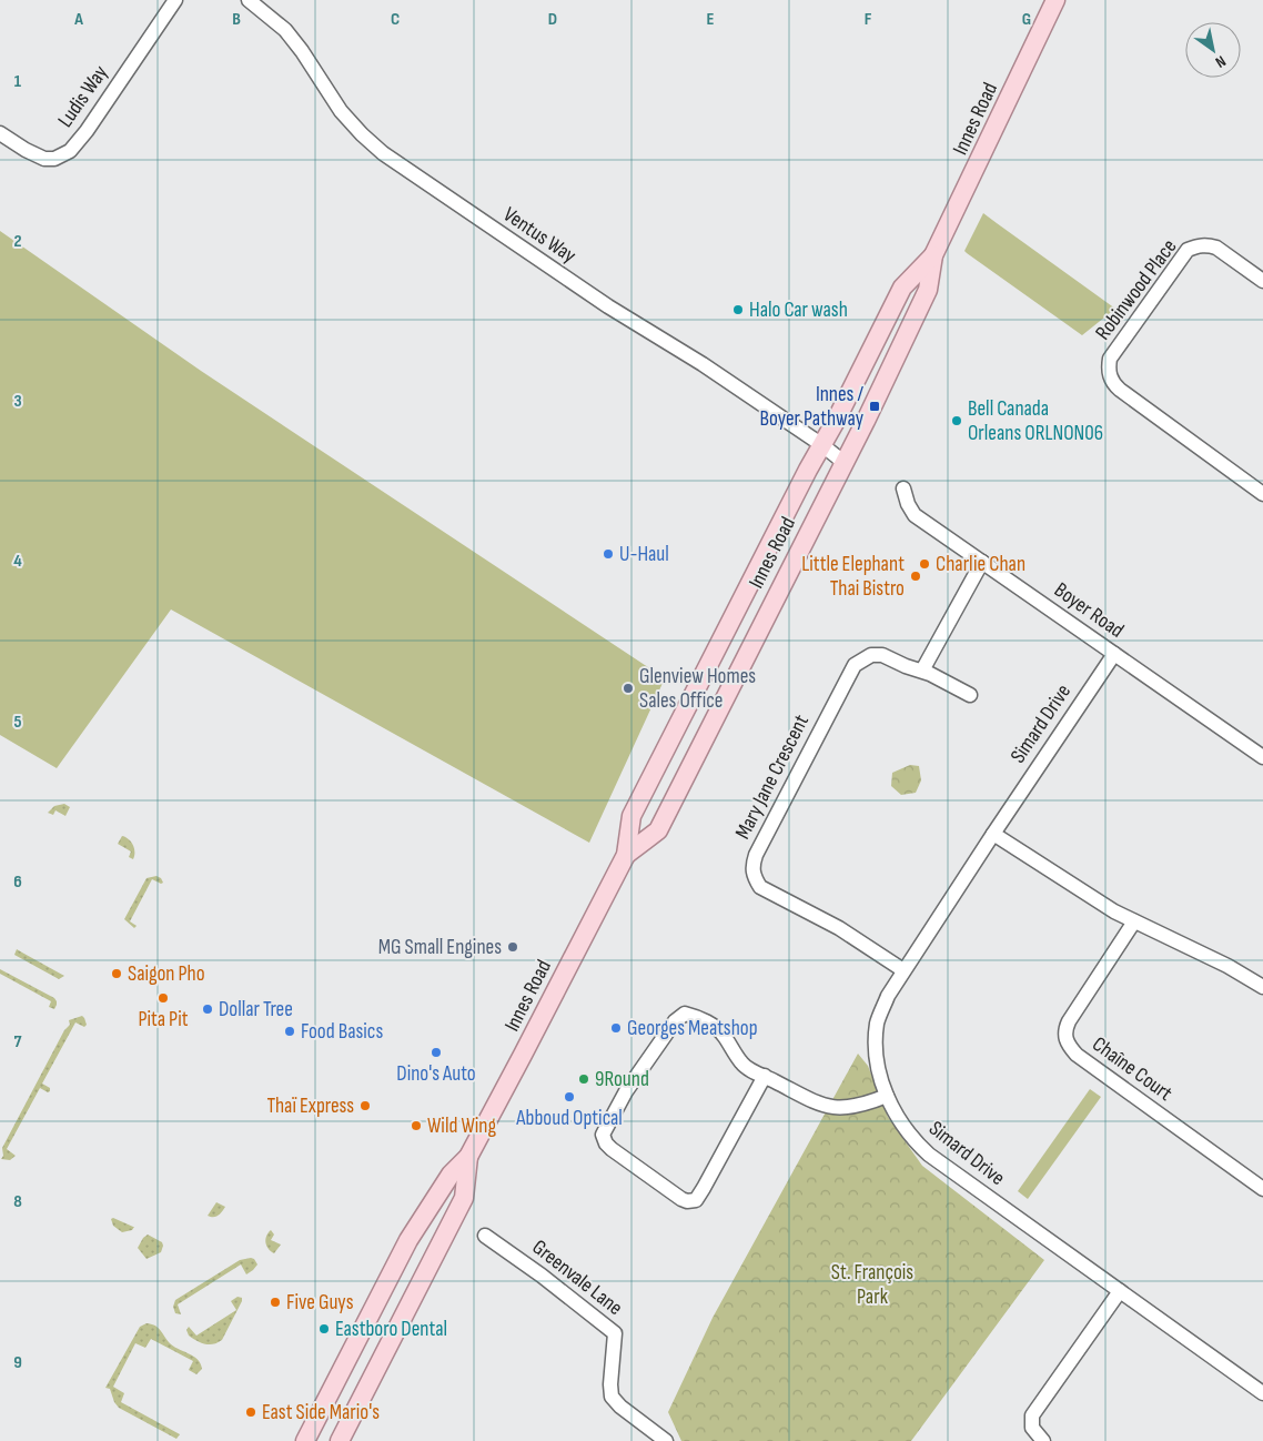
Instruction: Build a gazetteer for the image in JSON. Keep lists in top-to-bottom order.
{
  "streets": {
    "main road": ["Innes Road"],
    "street": [
      "Ludis Way",
      "Ventus Way",
      "Robinwood Place",
      "Boyer Road",
      "Simard Drive",
      "Mary Jane Crescent",
      "Chaîne Court",
      "Greenvale Lane"
    ]
  },
  "crossings": [
    ["Innes Road", "Ventus Way"],
    ["Boyer Road", "Simard Drive"],
    ["Simard Drive", "Mary Jane Crescent"]
  ],
  "parks": ["St. François Park"],
  "places": {
    "other": [
      "Halo Car wash",
      "Bell Canada Orleans ORLNON06",
      "U-Haul",
      "Charlie Chan",
      "Little Elephant Thai Bistro",
      "Glenview Homes Sales Office",
      "MG Small Engines",
      "Saigon Pho",
      "Pita Pit",
      "Dollar Tree",
      "Georges Meatshop",
      "Food Basics",
      "Dino's Auto",
      "9Round",
      "Abboud Optical",
      "Thaï Express",
      "Wild Wing",
      "Five Guys",
      "Eastboro Dental",
      "East Side Mario's"
    ],
    "transit": ["Innes / Boyer Pathway"]
  },
  "north": "bottom right",
  "grid": {
    "columns": [
      "A",
      "B",
      "C",
      "D",
      "E",
      "F",
      "G"
    ],
    "rows": [
      "1",
      "2",
      "3",
      "4",
      "5",
      "6",
      "7",
      "8",
      "9"
    ]
  }
}
